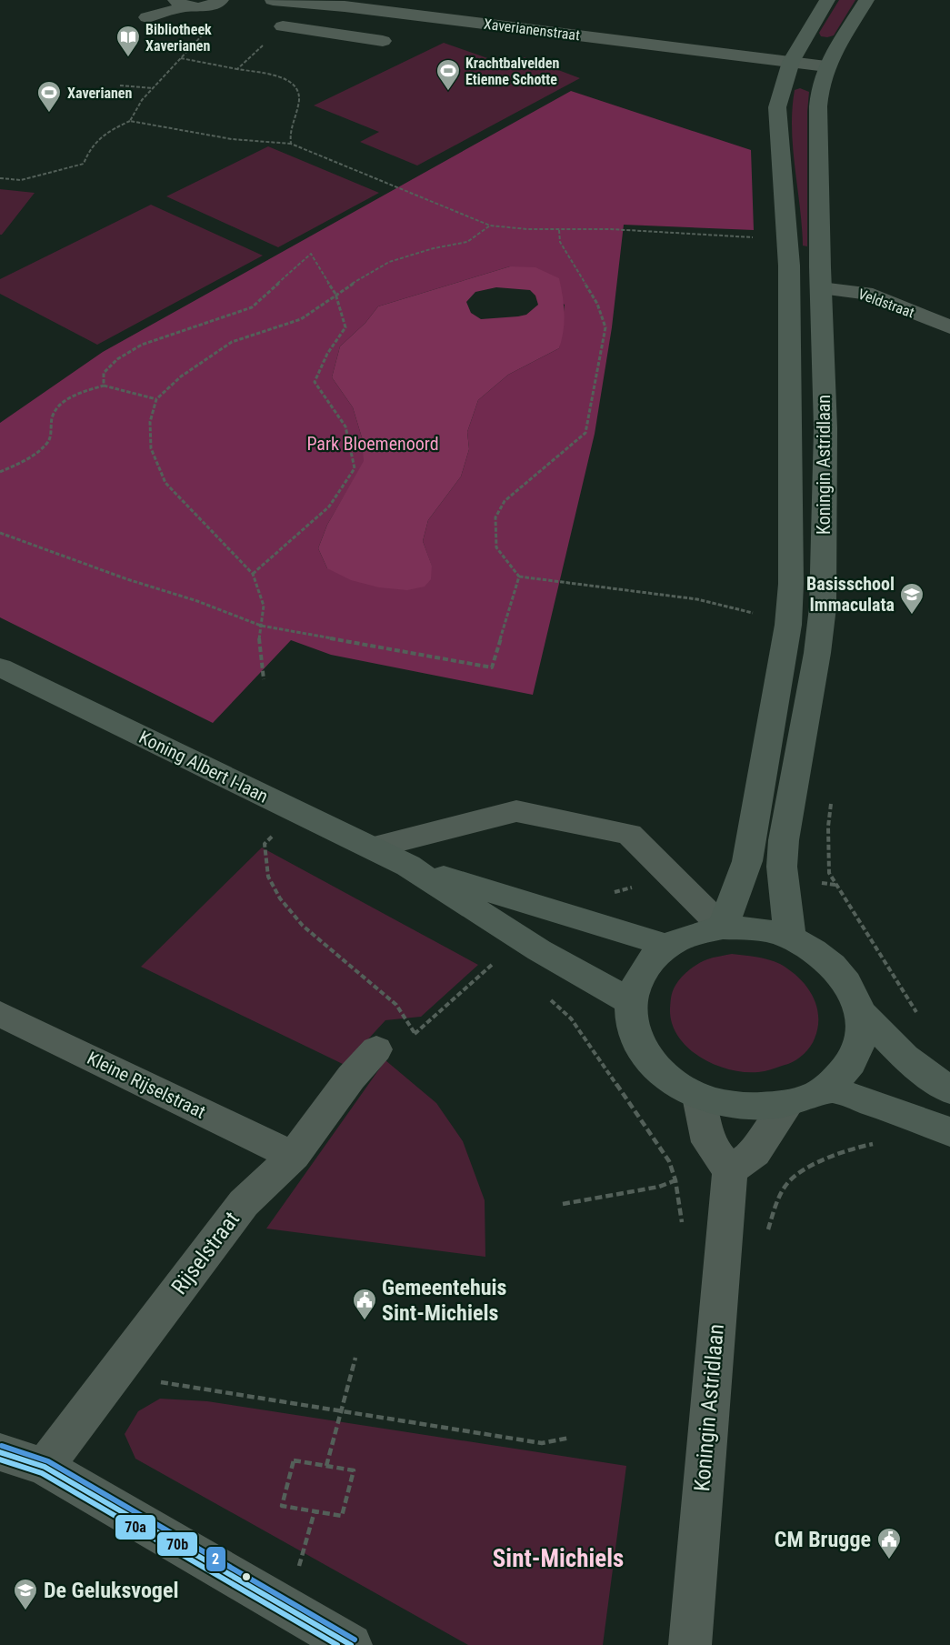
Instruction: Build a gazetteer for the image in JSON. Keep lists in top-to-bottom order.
{
  "streets": {
    "main road": ["Koningin Astridlaan", "Koning Albert I-laan"],
    "street": [
      "Xaverianenstraat",
      "Veldstraat",
      "Kleine Rijselstraat",
      "Rijselstraat"
    ]
  },
  "crossings": [
    ["Xaverianenstraat", "Koningin Astridlaan"],
    ["Veldstraat", "Koningin Astridlaan"],
    ["Kleine Rijselstraat", "Rijselstraat"]
  ],
  "districts": ["Sint-Michiels"],
  "parks": ["Park Bloemenoord"],
  "places": {
    "library": ["Bibliotheek Xaverianen"],
    "sports": ["Krachtbalvelden Etienne Schotte", "Xaverianen"],
    "school or university": ["Basisschool Immaculata", "De Geluksvogel"],
    "public building": ["Gemeentehuis Sint-Michiels", "CM Brugge"]
  },
  "lines": ["transit line 2", "transit line 70b", "transit line 70a"]
}
